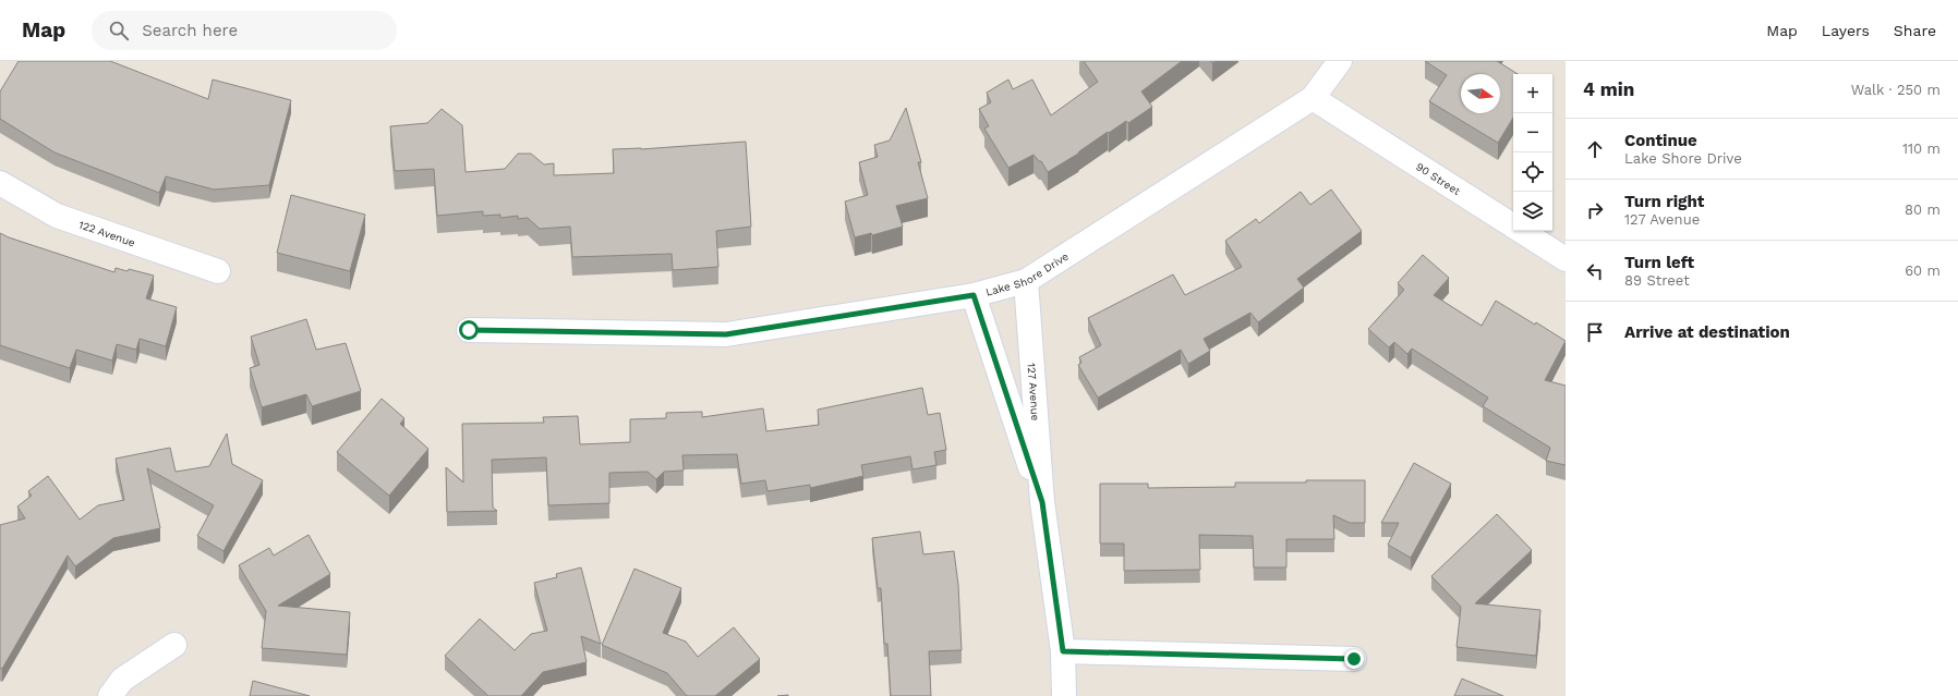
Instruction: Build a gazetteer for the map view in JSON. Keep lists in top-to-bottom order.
{
  "streets": {
    "street": [
      "90 Street",
      "122 Avenue",
      "Lake Shore Drive",
      "127 Avenue"
    ]
  },
  "crossings": [
    ["90 Street", "Lake Shore Drive"],
    ["Lake Shore Drive", "127 Avenue"]
  ],
  "north": "right",
  "page": {
    "header": "Map",
    "search": "Search here",
    "nav": ["Map", "Layers", "Share"],
    "heading": ["4 min", "Walk · 250 m"],
    "map_buttons": ["+", "−"],
    "list": [
      ["Continue", "Lake Shore Drive", "110 m"],
      ["Turn right", "127 Avenue", "80 m"],
      ["Turn left", "89 Street", "60 m"],
      "Arrive at destination"
    ]
  }
}
